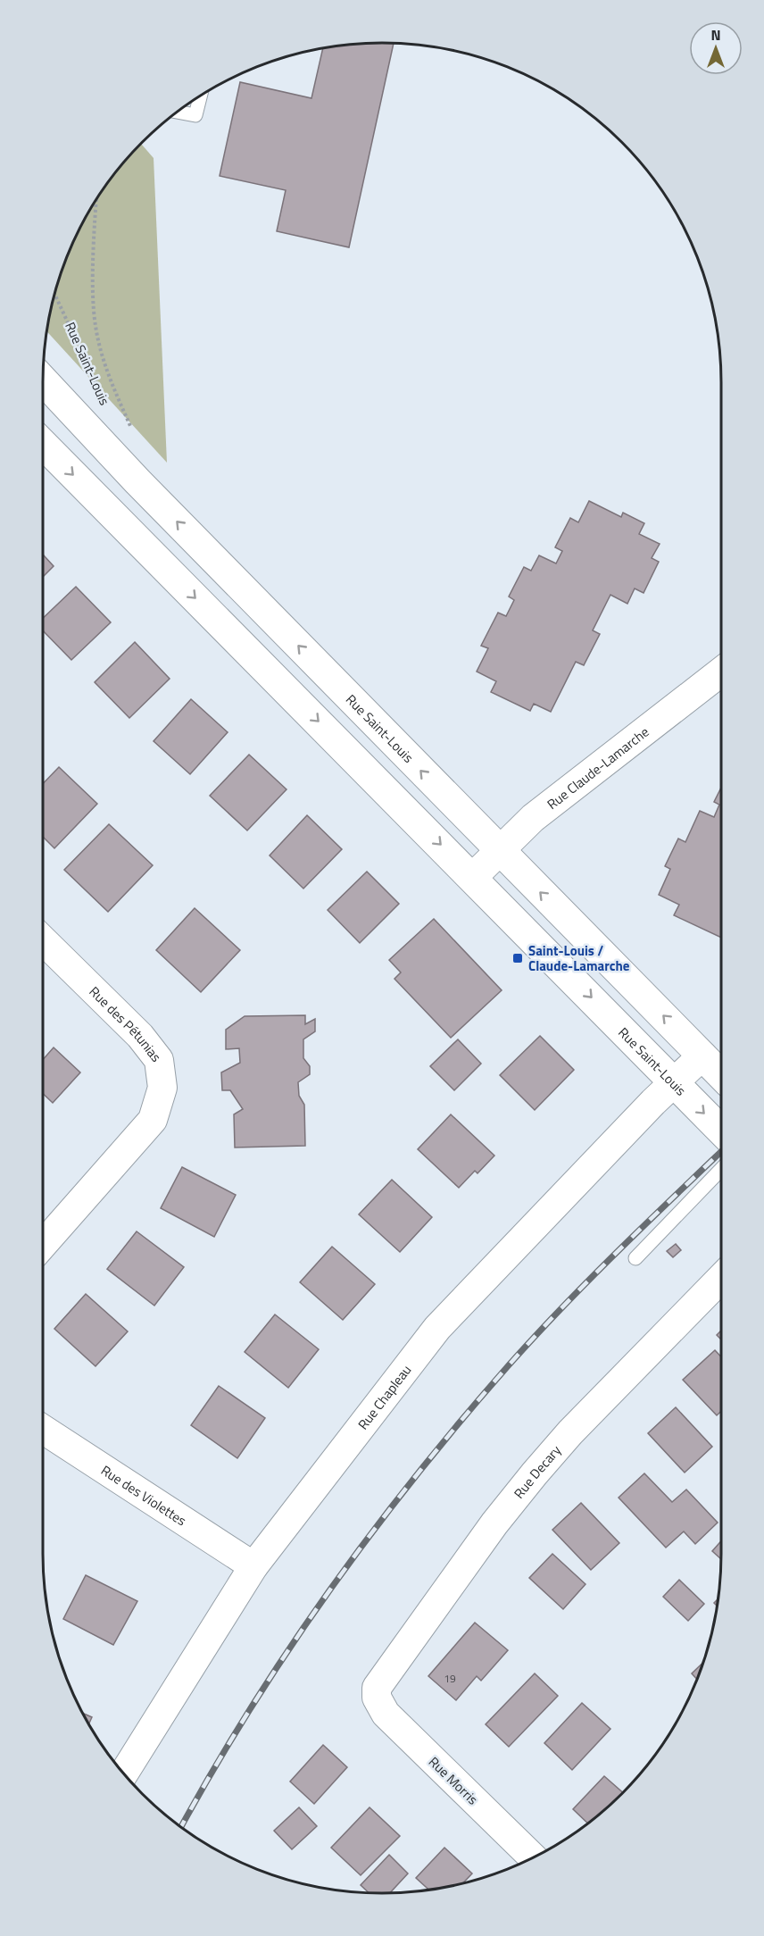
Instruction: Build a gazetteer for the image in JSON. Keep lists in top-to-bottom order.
{
  "streets": {
    "street": [
      "Rue Saint-Louis",
      "Rue Claude-Lamarche",
      "Rue des Pétunias",
      "Rue Chapleau",
      "Rue Decary",
      "Rue des Violettes",
      "Rue Morris"
    ]
  },
  "crossings": [
    ["Rue Saint-Louis", "Rue Claude-Lamarche"],
    ["Rue Saint-Louis", "Rue Chapleau"],
    ["Rue Chapleau", "Rue des Violettes"],
    ["Rue Decary", "Rue Morris"]
  ],
  "places": {
    "transit": ["Saint-Louis / Claude-Lamarche"]
  },
  "house_numbers": ["19"],
  "north": "top"
}
